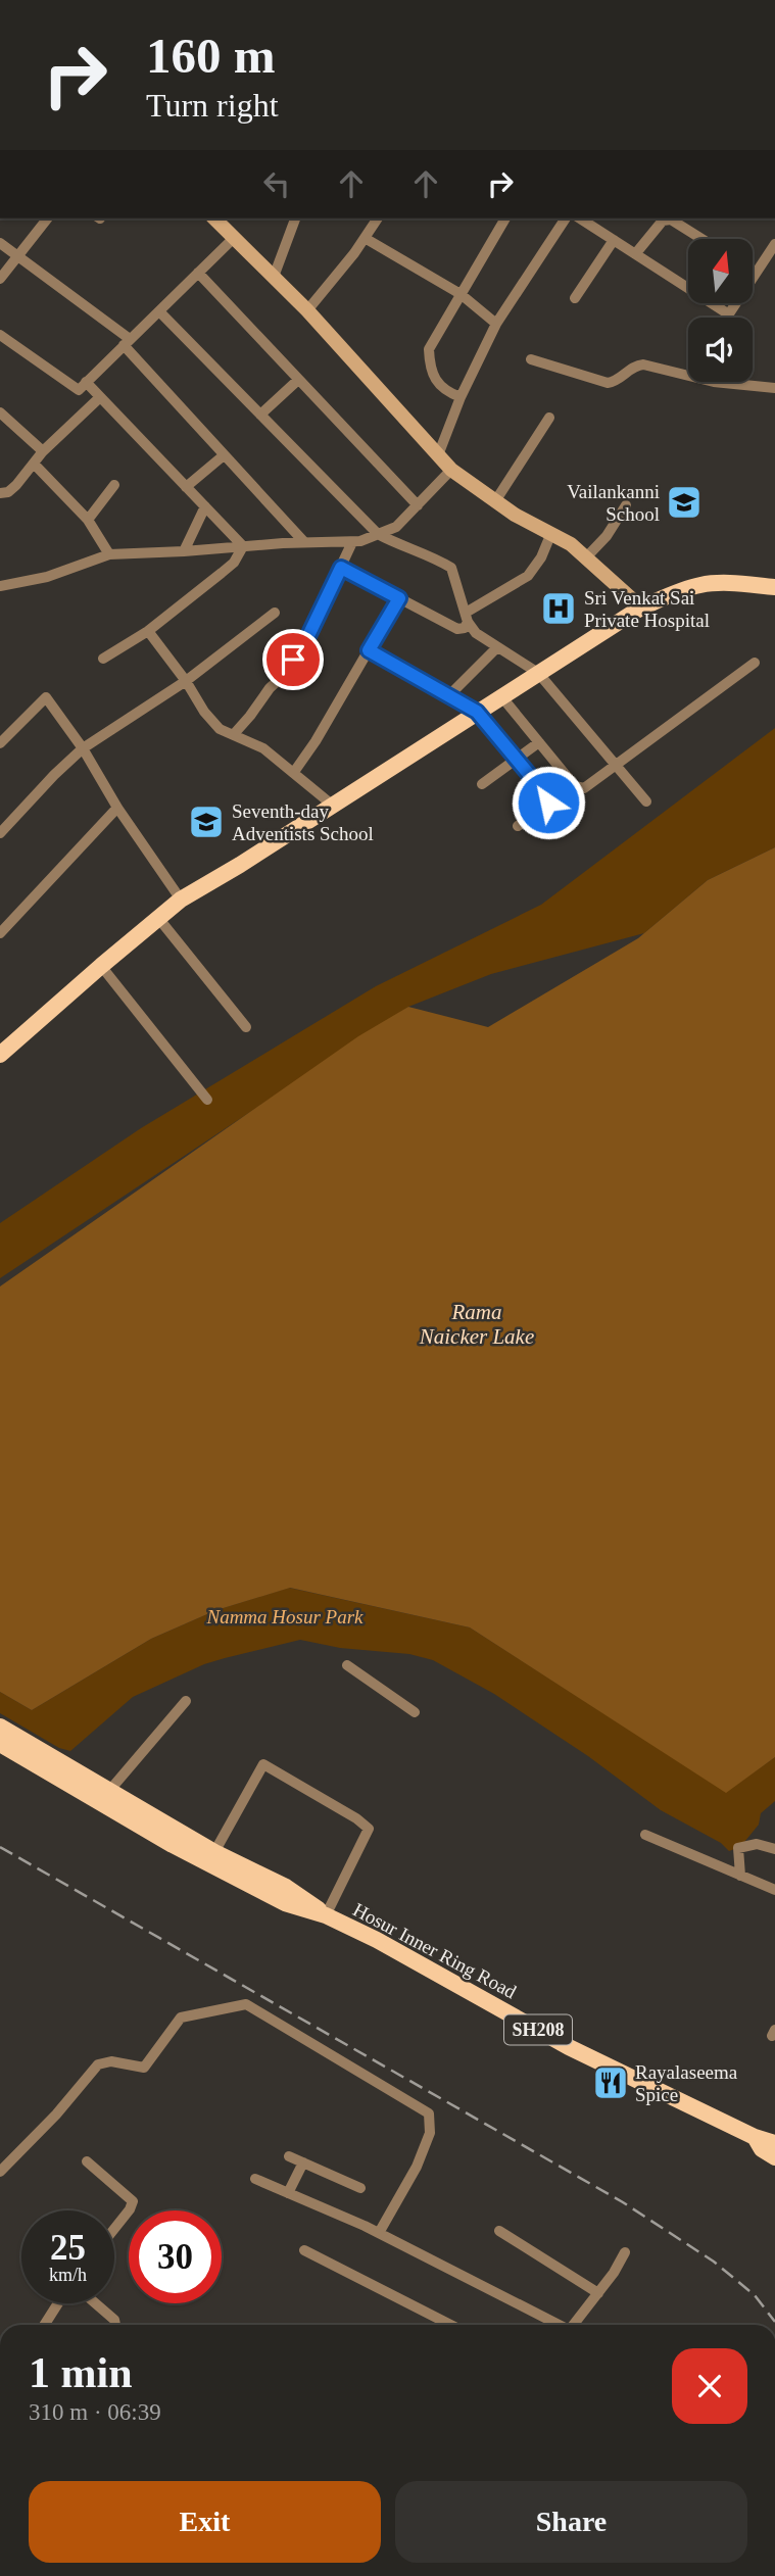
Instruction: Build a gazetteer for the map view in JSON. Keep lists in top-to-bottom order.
{
  "streets": {
    "main road": ["Hosur Inner Ring Road", "SH208"]
  },
  "water": ["Rama Naicker Lake"],
  "parks": ["Namma Hosur Park"],
  "places": {
    "school or university": ["Vailankanni School", "Seventh-day Adventists School"],
    "hospital": ["Sri Venkat Sai Private Hospital"],
    "restaurant": ["Rayalaseema Spice"]
  },
  "north": "top",
  "page": {
    "turn": ["160 m", "Turn right"],
    "speed": "25 km/h",
    "limit": "30",
    "heading": ["1 min", "310 m · 06:39"],
    "buttons": ["Exit", "Share"]
  }
}
